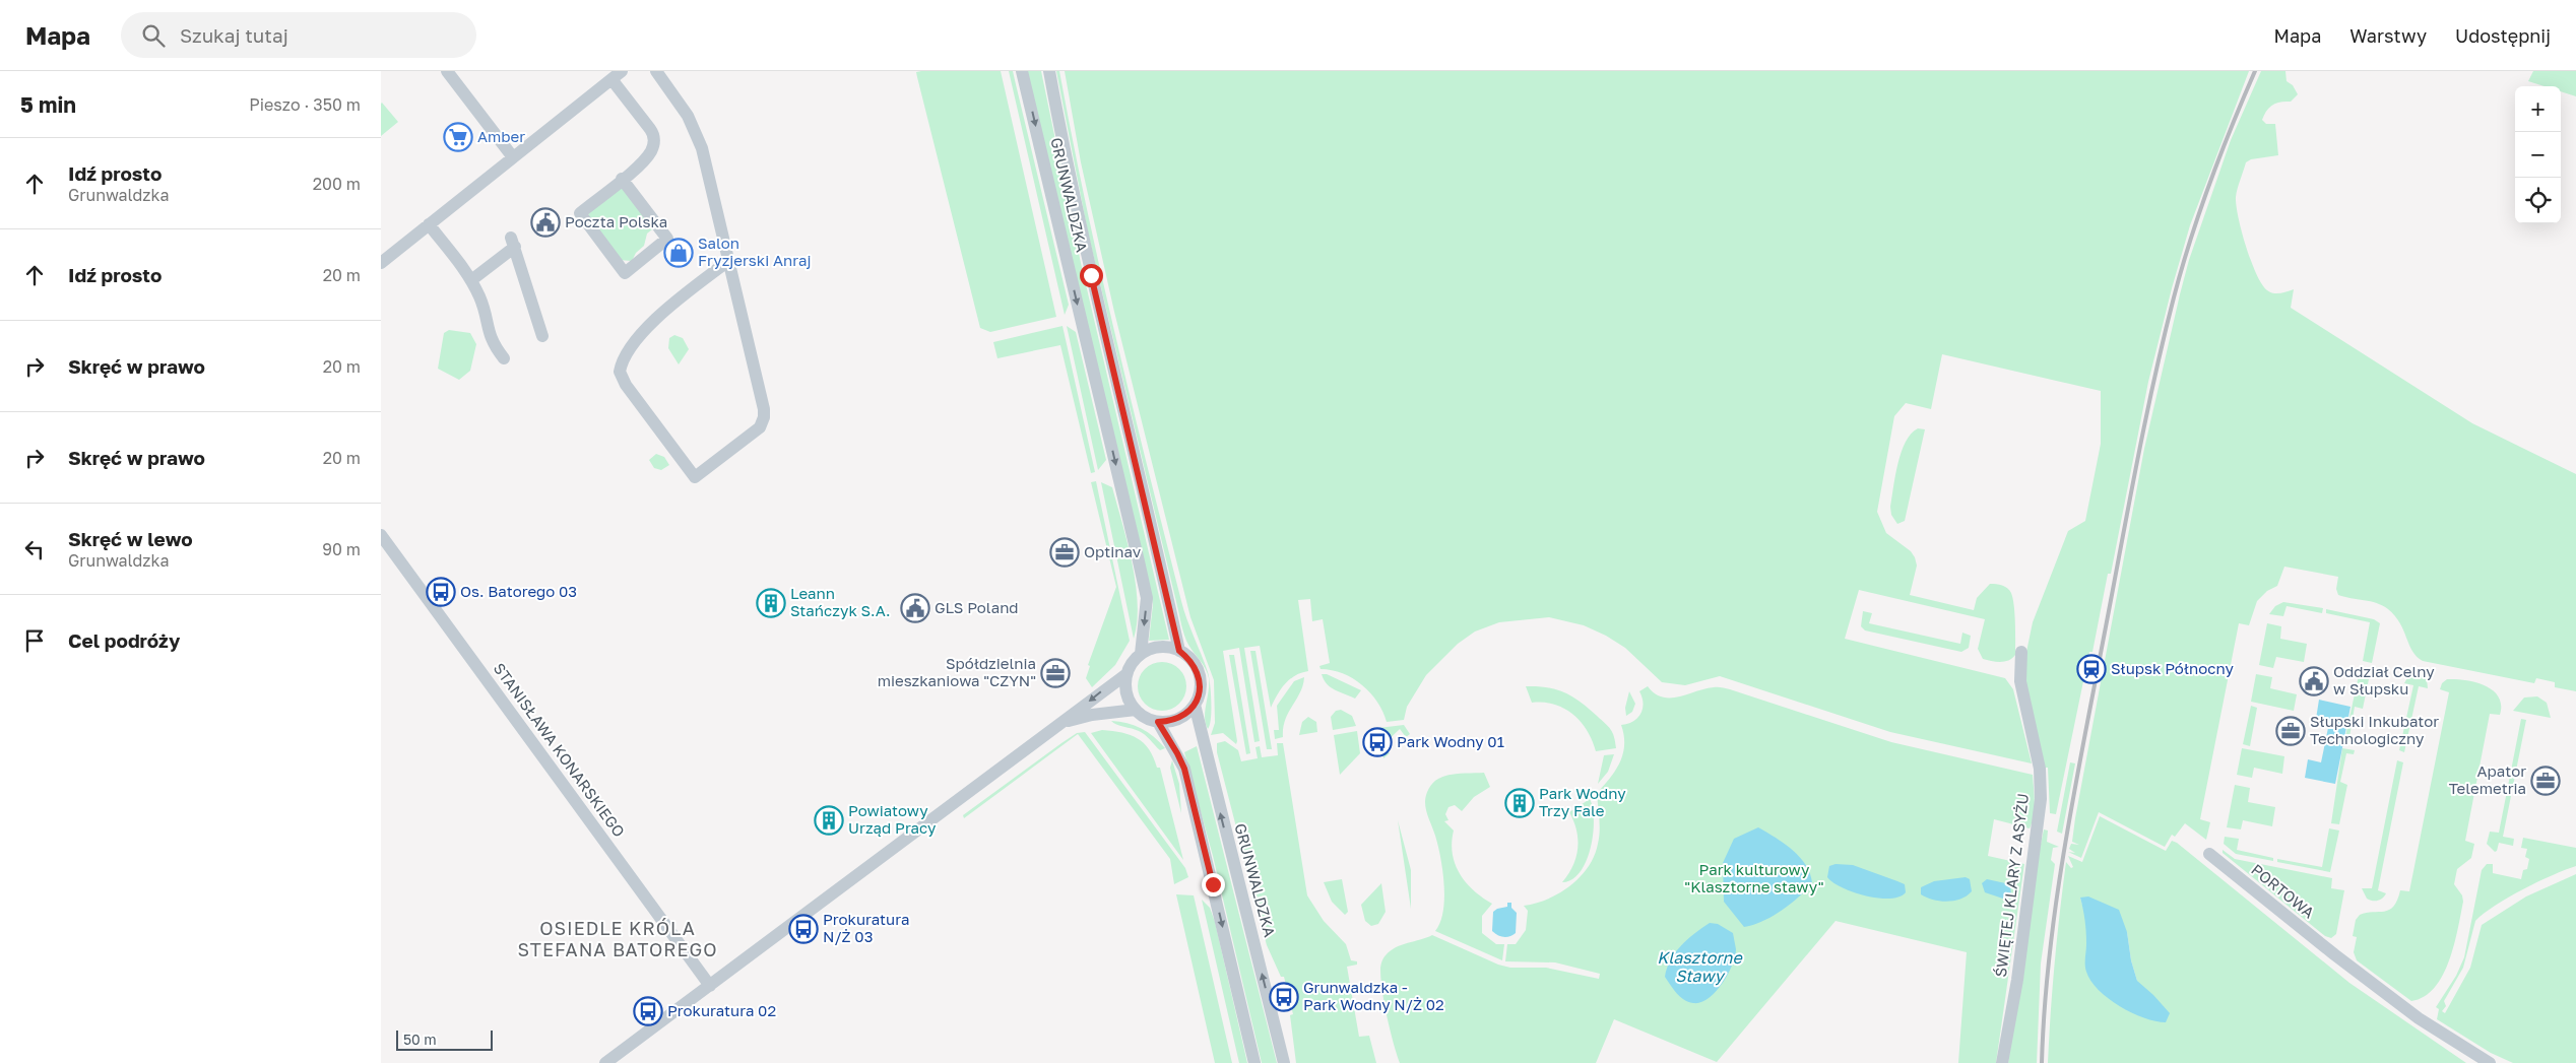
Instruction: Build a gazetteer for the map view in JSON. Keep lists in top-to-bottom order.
{
  "streets": {
    "street": [
      "GRUNWALDZKA",
      "STANISŁAWA KONARSKIEGO",
      "ŚWIĘTEJ KLARY Z ASYŻU",
      "PORTOWA"
    ]
  },
  "districts": ["OSIEDLE KRÓLA STEFANA BATOREGO"],
  "water": ["Klasztorne Stawy"],
  "parks": ["Park kulturowy \"Klasztorne stawy\""],
  "places": {
    "supermarket": ["Amber"],
    "public building": ["Poczta Polska", "GLS Poland", "Oddział Celny w Słupsku"],
    "shop": ["Salon Fryzjerski Anraj"],
    "office": [
      "Optinav",
      "Spółdzielnia mieszkaniowa \"CZYN\"",
      "Słupski Inkubator Technologiczny",
      "Apator Telemetria"
    ],
    "bus stop": [
      "Os. Batorego 03",
      "Park Wodny 01",
      "Prokuratura N/Ż 03",
      "Grunwaldzka - Park Wodny N/Ż 02",
      "Prokuratura 02"
    ],
    "building": ["Leann Stańczyk S.A.", "Park Wodny Trzy Fale", "Powiatowy Urząd Pracy"],
    "station": ["Słupsk Północny"]
  },
  "scale_bar": "50 m",
  "page": {
    "header": "Mapa",
    "search": "Szukaj tutaj",
    "nav": ["Mapa", "Warstwy", "Udostępnij"],
    "heading": ["5 min", "Pieszo · 350 m"],
    "map_buttons": ["+", "−"],
    "list": [
      ["Idź prosto", "Grunwaldzka", "200 m"],
      ["Idź prosto", "20 m"],
      ["Skręć w prawo", "20 m"],
      ["Skręć w prawo", "20 m"],
      ["Skręć w lewo", "Grunwaldzka", "90 m"],
      "Cel podróży"
    ],
    "scale": "50 m"
  }
}
